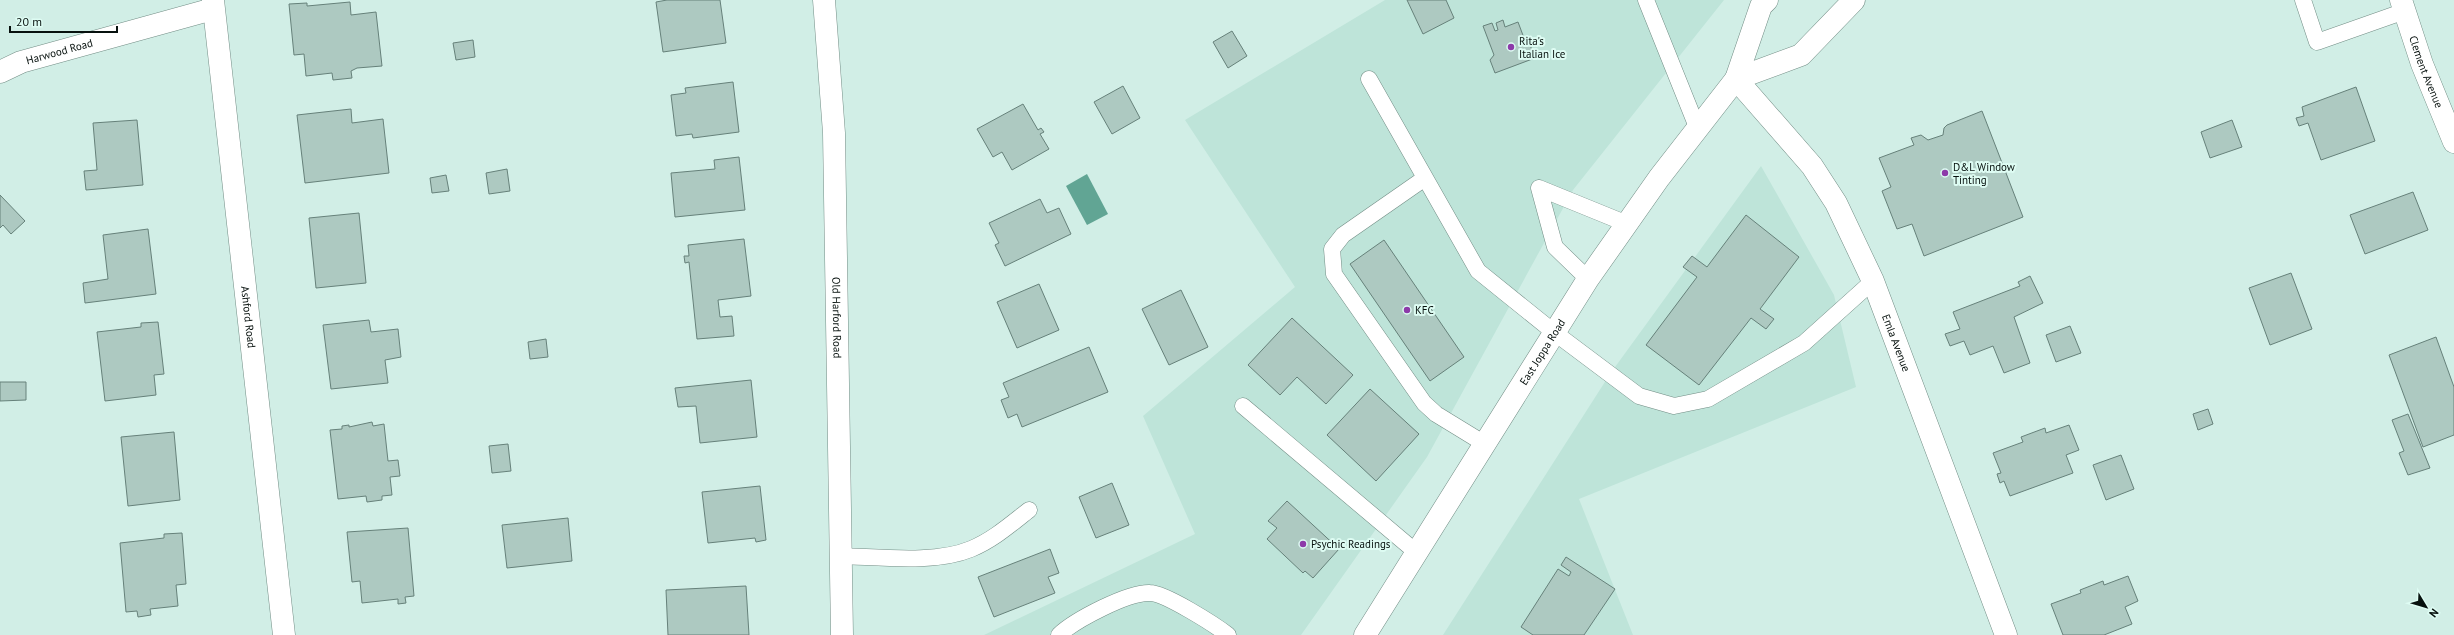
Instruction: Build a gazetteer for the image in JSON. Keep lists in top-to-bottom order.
{
  "streets": {
    "street": [
      "Harwood Road",
      "Clement Avenue",
      "Old Harford Road",
      "Ashford Road",
      "Emla Avenue",
      "East Joppa Road"
    ]
  },
  "crossings": [
    ["Harwood Road", "Ashford Road"],
    ["Emla Avenue", "East Joppa Road"]
  ],
  "places": [
    "Rita's Italian Ice",
    "D&L Window Tinting",
    "KFC",
    "Psychic Readings"
  ],
  "scale_bar": "20 m",
  "north": "bottom right"
}
